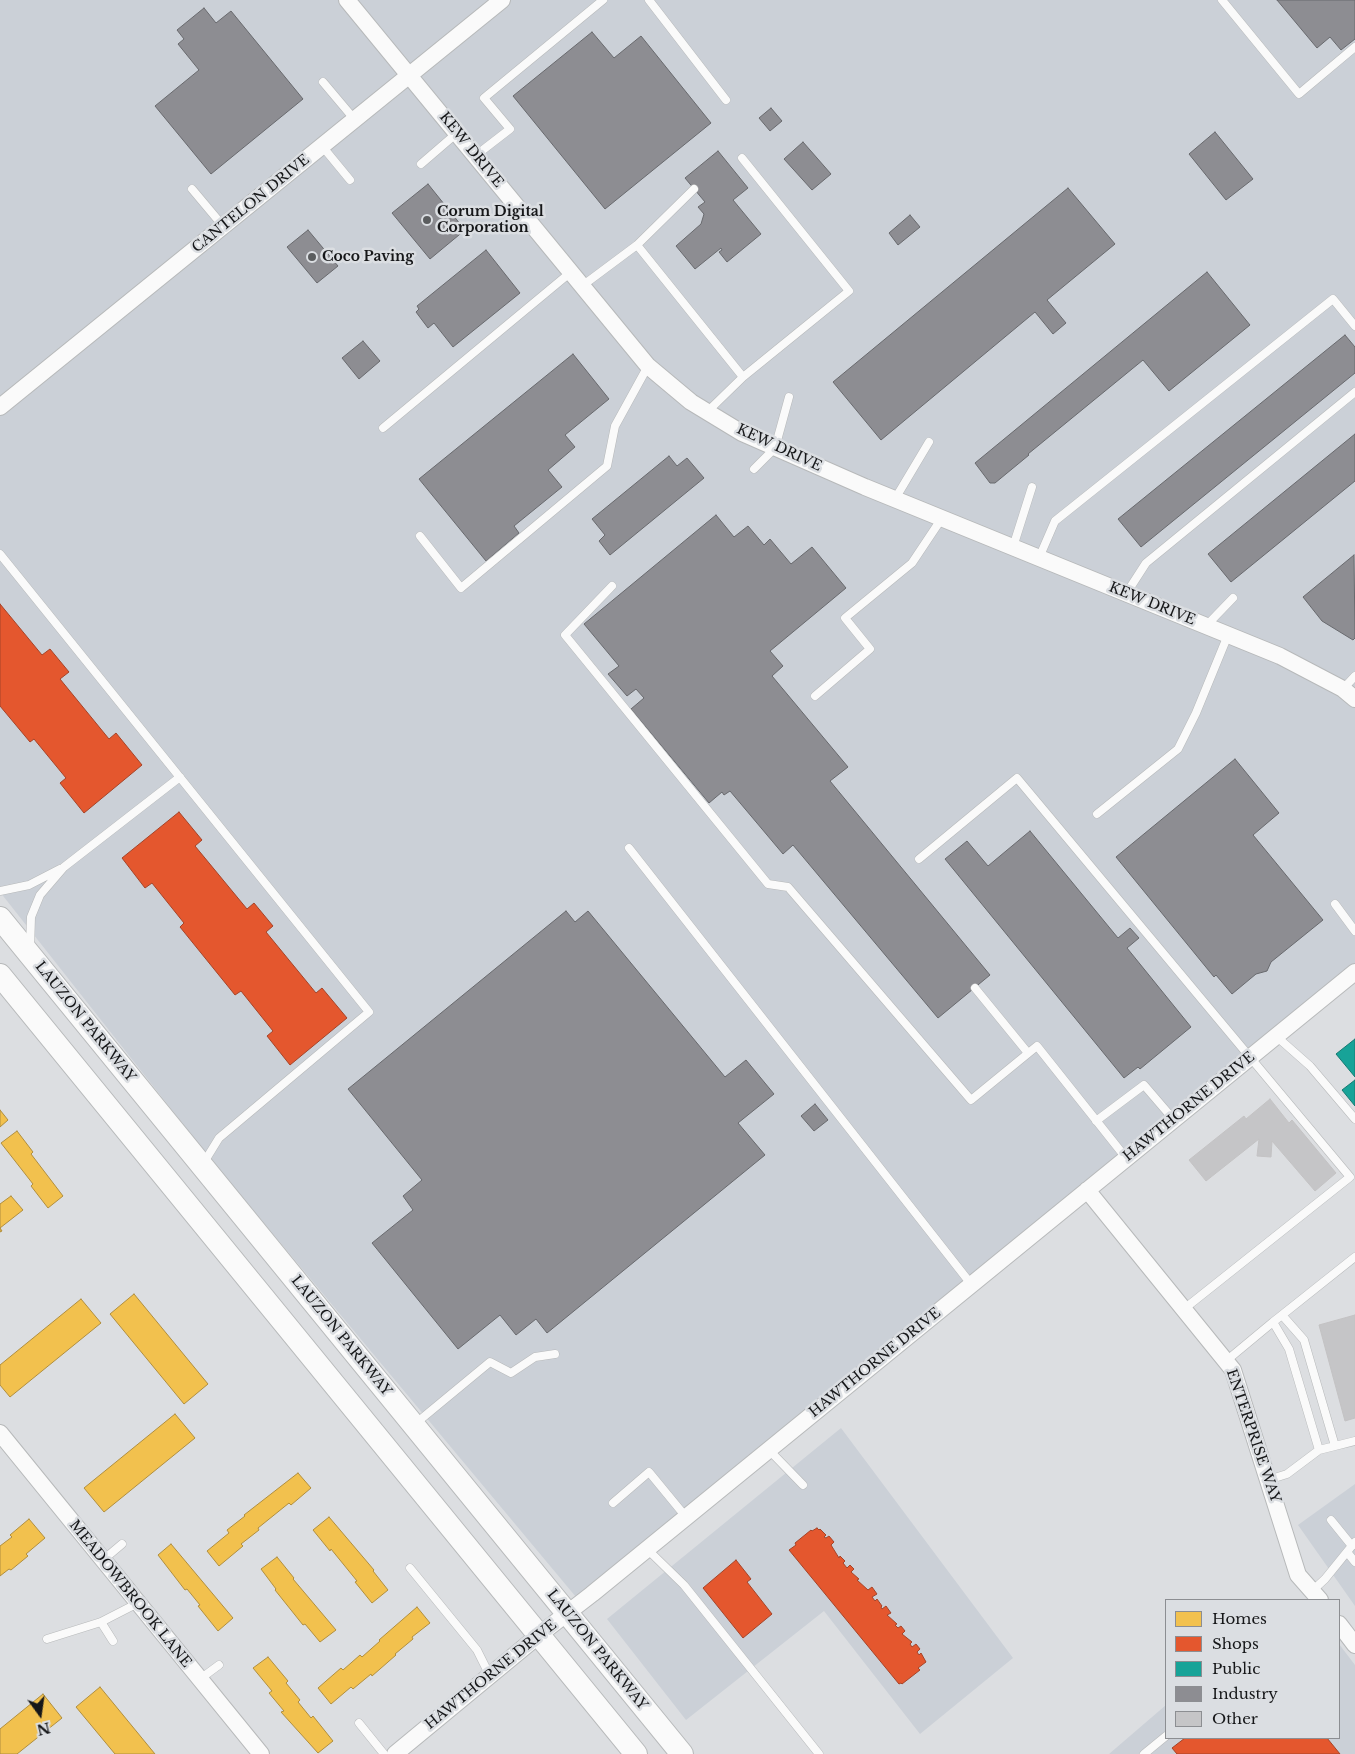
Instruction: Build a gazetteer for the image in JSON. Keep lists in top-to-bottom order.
{
  "streets": {
    "main road": ["LAUZON PARKWAY"],
    "street": [
      "KEW DRIVE",
      "CANTELON DRIVE",
      "HAWTHORNE DRIVE",
      "ENTERPRISE WAY",
      "MEADOWBROOK LANE"
    ]
  },
  "crossings": [
    ["KEW DRIVE", "CANTELON DRIVE"],
    ["LAUZON PARKWAY", "HAWTHORNE DRIVE"],
    ["HAWTHORNE DRIVE", "ENTERPRISE WAY"]
  ],
  "places": ["Corum Digital Corporation", "Coco Paving"],
  "legend": [
    "Homes",
    "Shops",
    "Public",
    "Industry",
    "Other"
  ],
  "north": "bottom"
}
